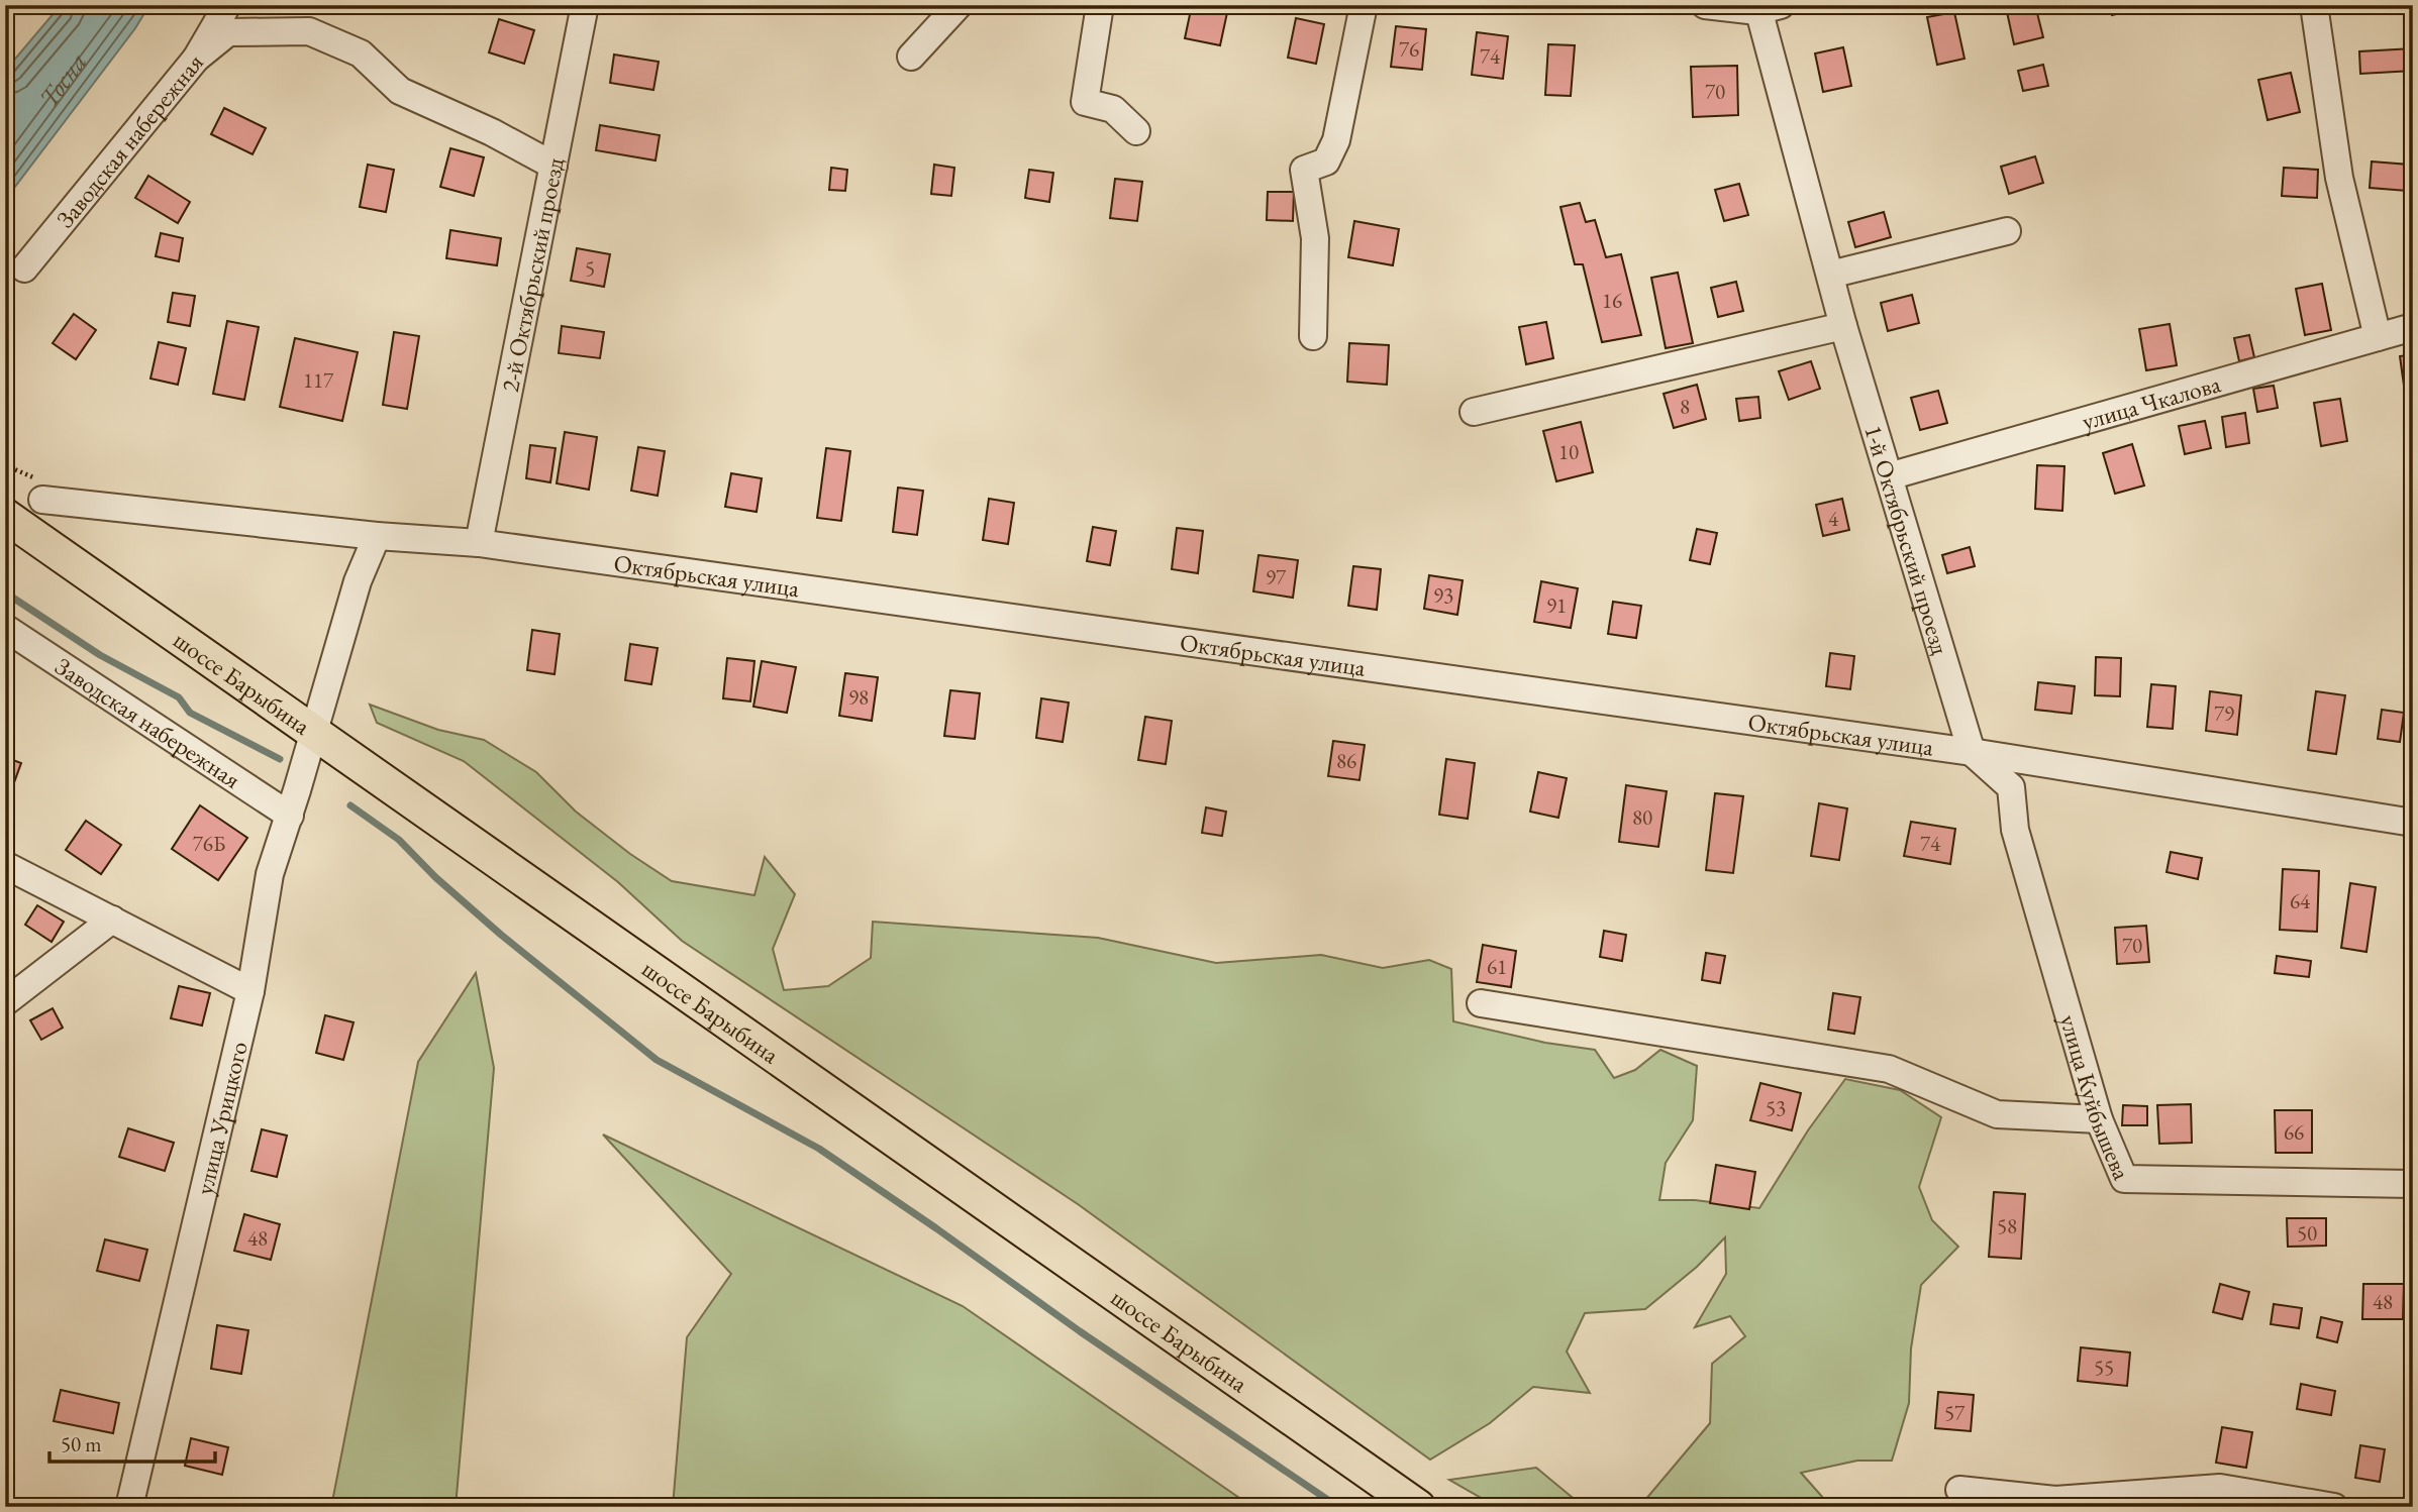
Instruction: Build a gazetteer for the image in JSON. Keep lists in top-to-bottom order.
{
  "streets": {
    "main road": ["шоссе Барыбина"],
    "street": [
      "Заводская набережная",
      "2-й Октябрьский проезд",
      "улица Чкалова",
      "1-й Октябрьский проезд",
      "Октябрьская улица",
      "улица Куйбышева",
      "улица Урицкого"
    ]
  },
  "crossings": [
    ["Заводская набережная", "улица Урицкого"],
    ["2-й Октябрьский проезд", "Октябрьская улица"],
    ["улица Чкалова", "1-й Октябрьский проезд"],
    ["1-й Октябрьский проезд", "Октябрьская улица"],
    ["1-й Октябрьский проезд", "улица Куйбышева"],
    ["Октябрьская улица", "улица Куйбышева"],
    ["Октябрьская улица", "улица Урицкого"],
    ["шоссе Барыбина", "улица Урицкого"]
  ],
  "water": ["Тосна"],
  "house_numbers": [
    "76",
    "74",
    "70",
    "5",
    "16",
    "117",
    "8",
    "10",
    "4",
    "97",
    "93",
    "91",
    "98",
    "79",
    "86",
    "80",
    "76Б",
    "74",
    "64",
    "70",
    "61",
    "53",
    "66",
    "58",
    "50",
    "48",
    "48",
    "55",
    "57"
  ],
  "scale_bar": "50 m"
}
